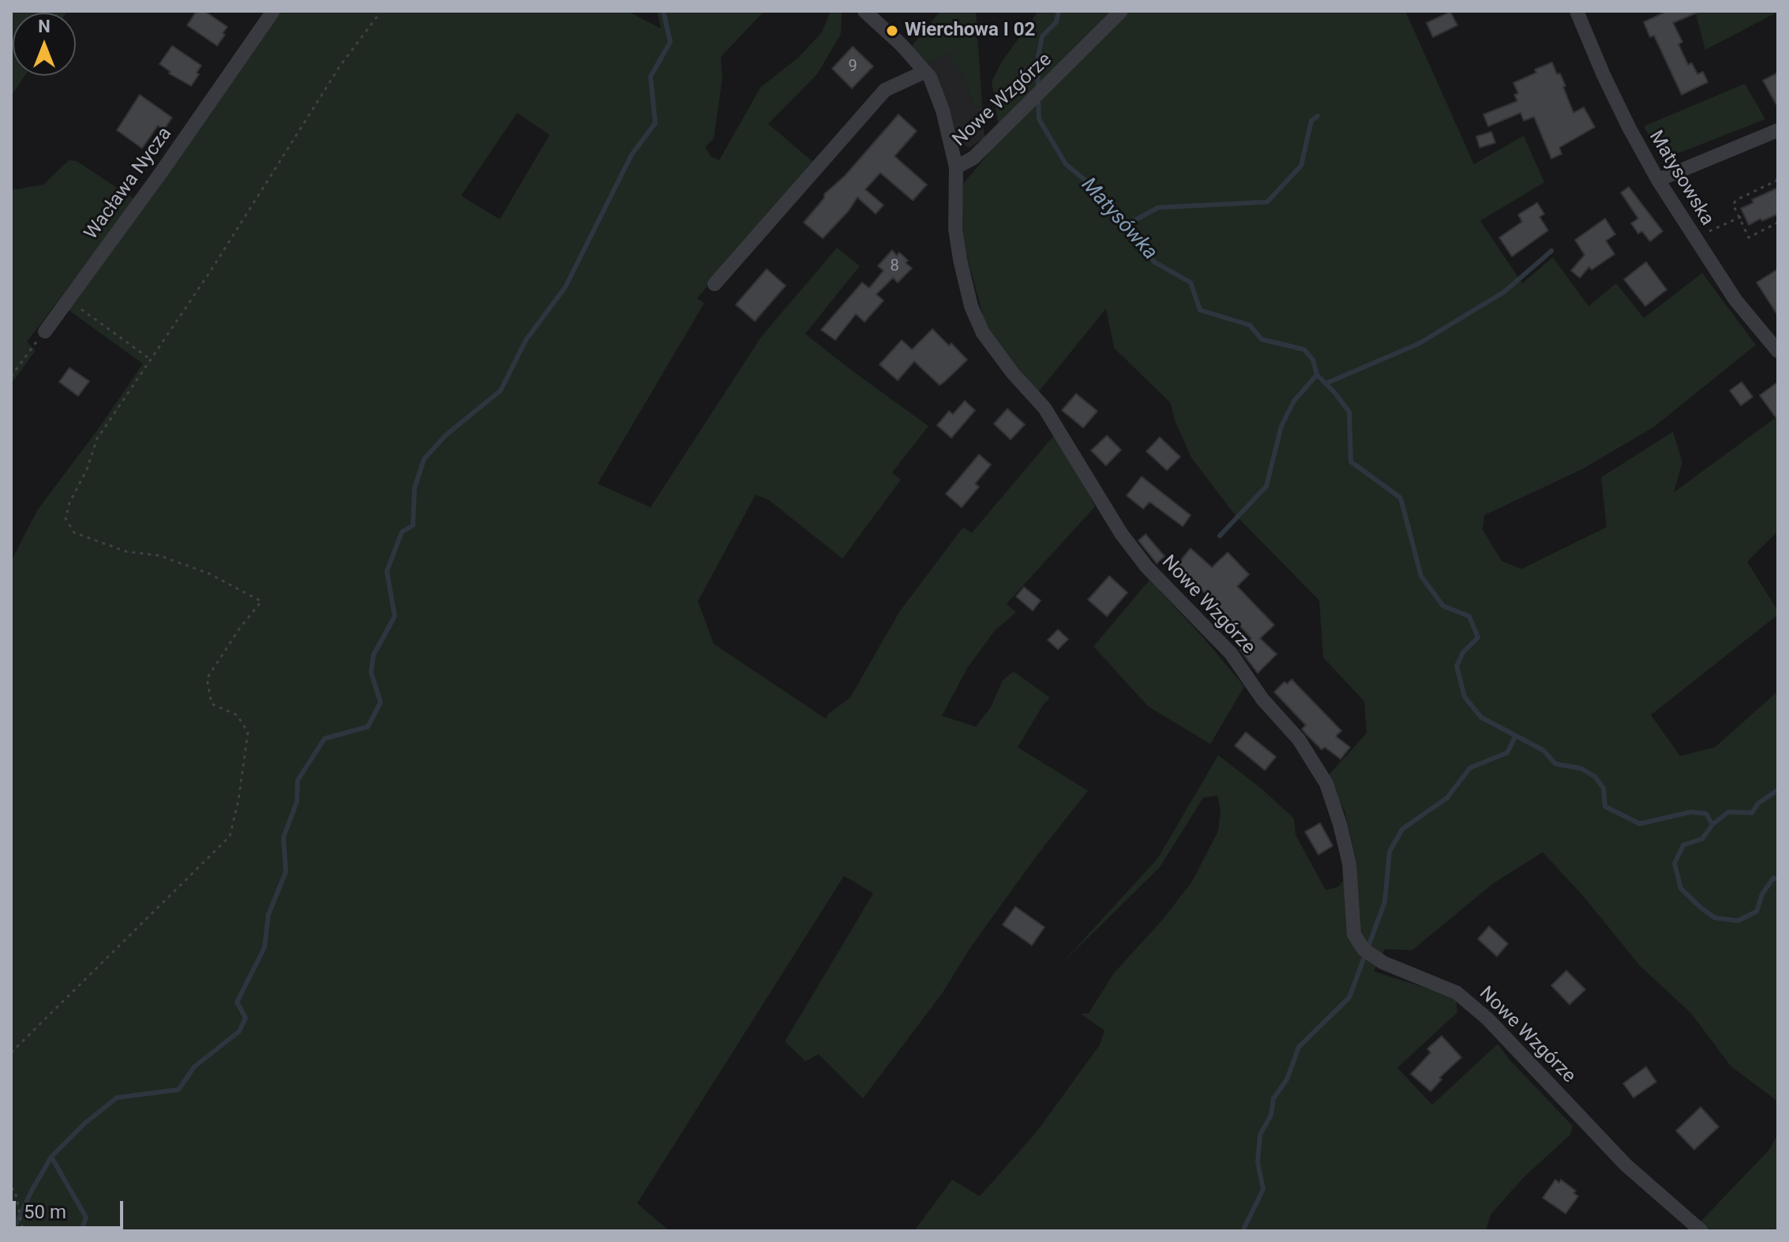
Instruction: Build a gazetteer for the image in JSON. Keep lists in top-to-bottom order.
{
  "streets": {
    "street": ["Nowe Wzgórze", "Matysowska", "Wacława Nycza"]
  },
  "water": ["Matysówka"],
  "places": ["Wierchowa I 02"],
  "house_numbers": ["9", "8"],
  "scale_bar": "50 m",
  "north": "top"
}
